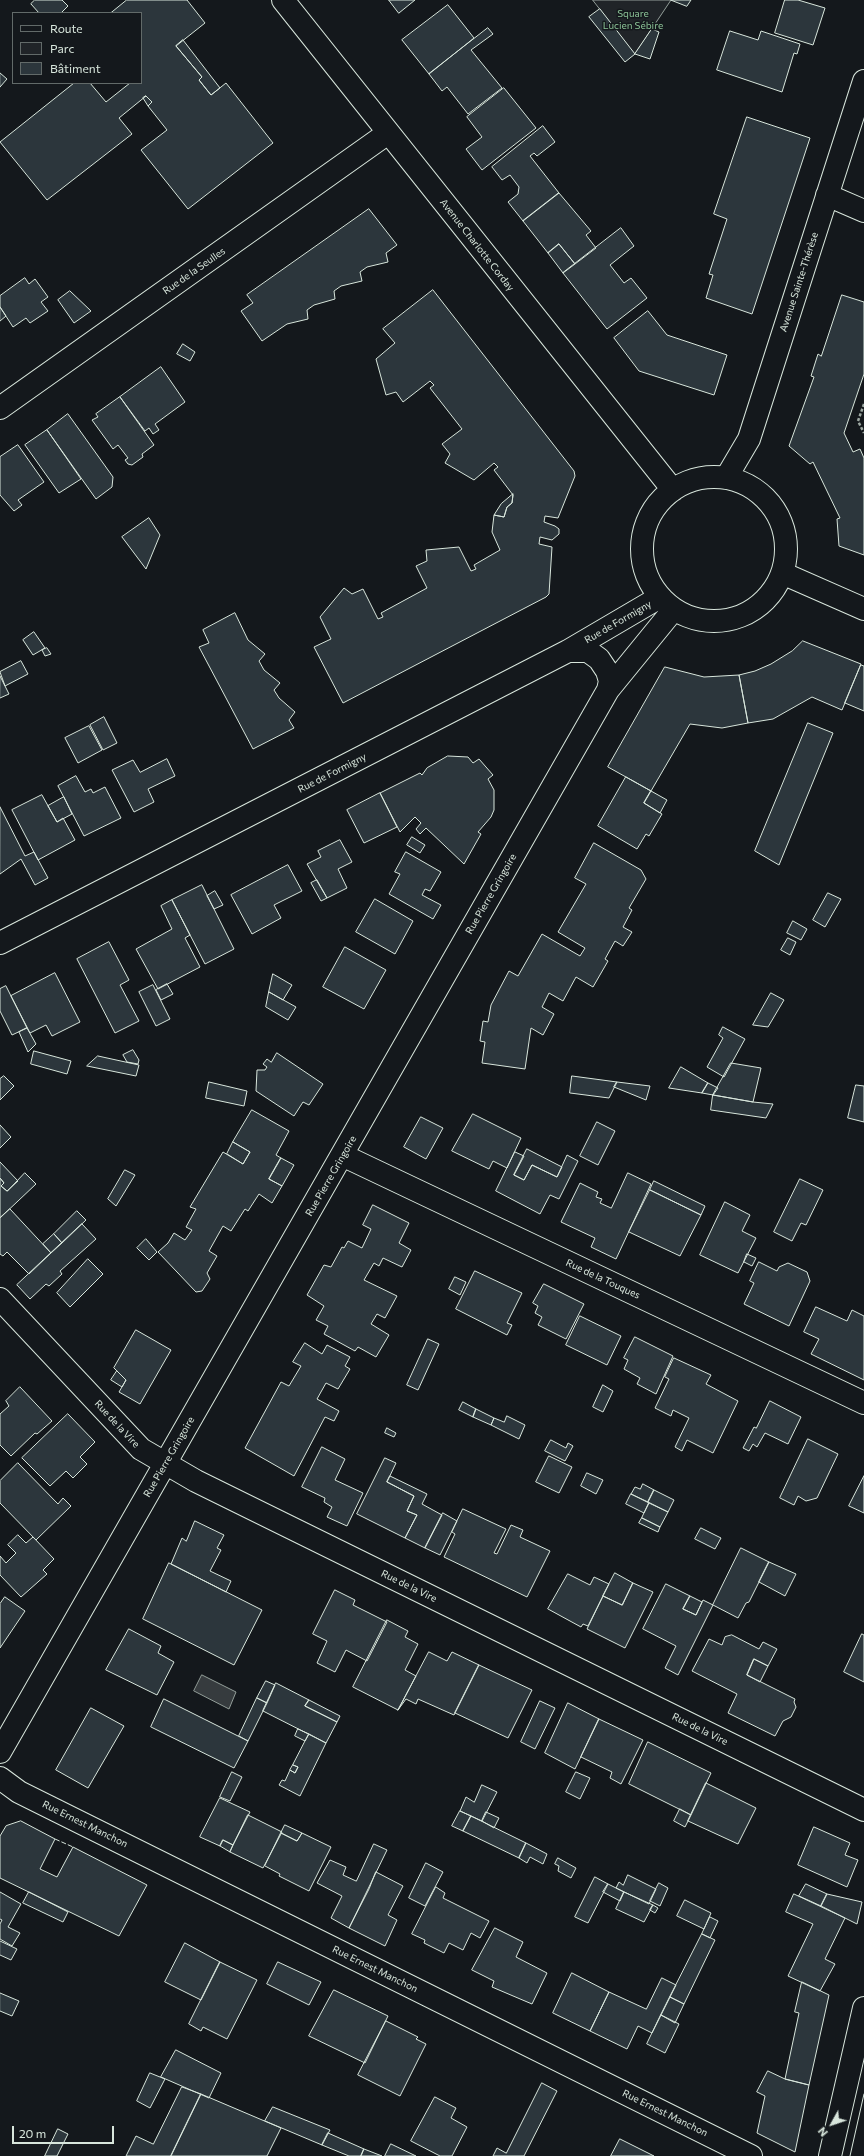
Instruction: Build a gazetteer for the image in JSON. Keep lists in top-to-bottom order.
{
  "streets": {
    "street": [
      "Avenue Charlotte Corday",
      "Rue de la Seulles",
      "Avenue Sainte-Thérèse",
      "Rue de Formigny",
      "Rue Pierre Gringoire",
      "Rue de la Touques",
      "Rue de la Vire",
      "Rue Ernest Manchon"
    ]
  },
  "crossings": [
    ["Avenue Charlotte Corday", "Rue de la Seulles"],
    ["Rue de Formigny", "Rue Pierre Gringoire"],
    ["Rue Pierre Gringoire", "Rue de la Touques"],
    ["Rue Pierre Gringoire", "Rue de la Vire"]
  ],
  "parks": ["Square Lucien Sébire"],
  "legend": ["Route", "Parc", "Bâtiment"],
  "scale_bar": "20 m",
  "north": "bottom left"
}
